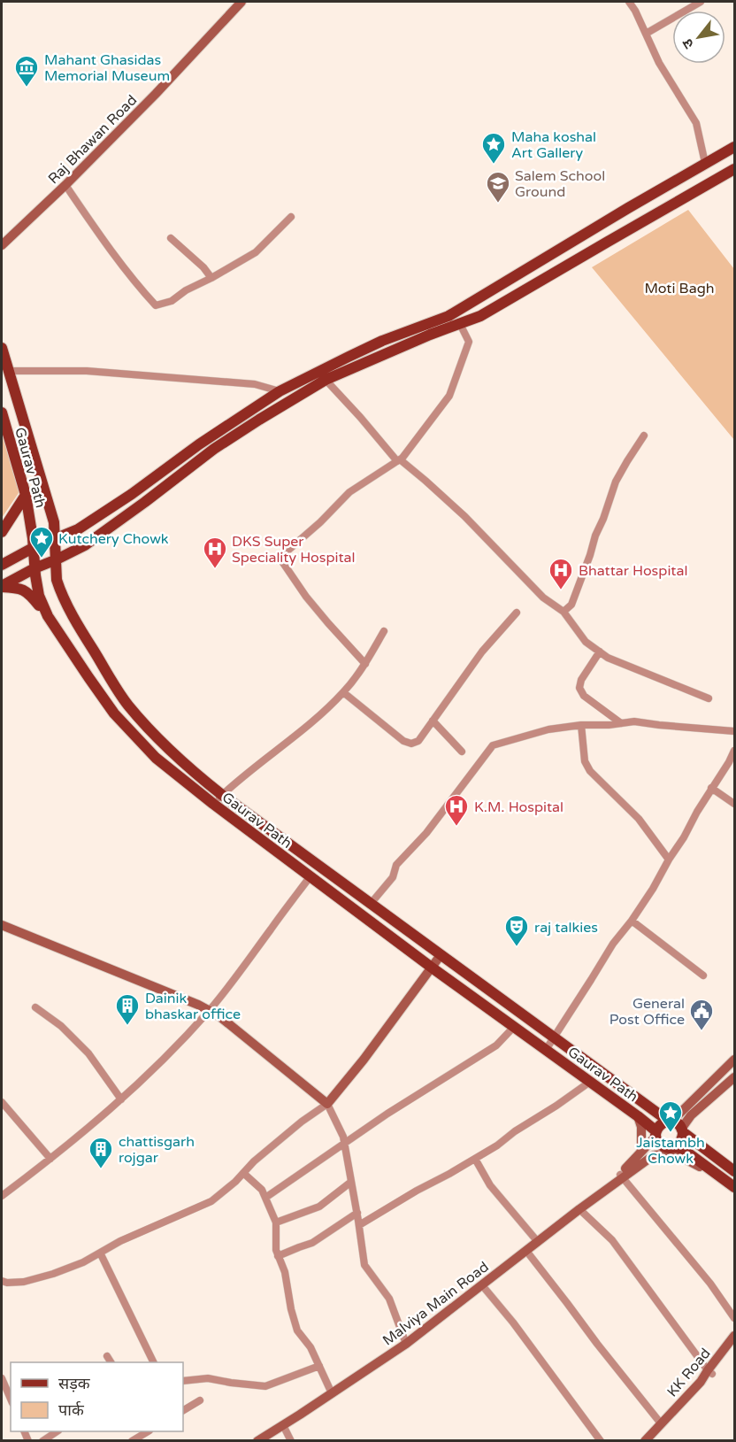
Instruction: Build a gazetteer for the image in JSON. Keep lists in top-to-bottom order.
{
  "streets": {
    "main road": ["Gaurav Path"],
    "street": ["Raj Bhawan Road", "Malviya Main Road", "KK Road"]
  },
  "parks": ["Moti Bagh"],
  "places": {
    "museum": ["Mahant Ghasidas Memorial Museum"],
    "place": ["Maha koshal Art Gallery", "Kutchery Chowk", "Jaistambh Chowk"],
    "school or university": ["Salem School Ground"],
    "hospital": ["DKS Super Speciality Hospital", "Bhattar Hospital", "K.M. Hospital"],
    "theatre": ["raj talkies"],
    "building": ["Dainik bhaskar office", "chattisgarh rojgar"],
    "public building": ["General Post Office"]
  },
  "legend": ["सड़क", "पार्क"],
  "north": "bottom left"
}
